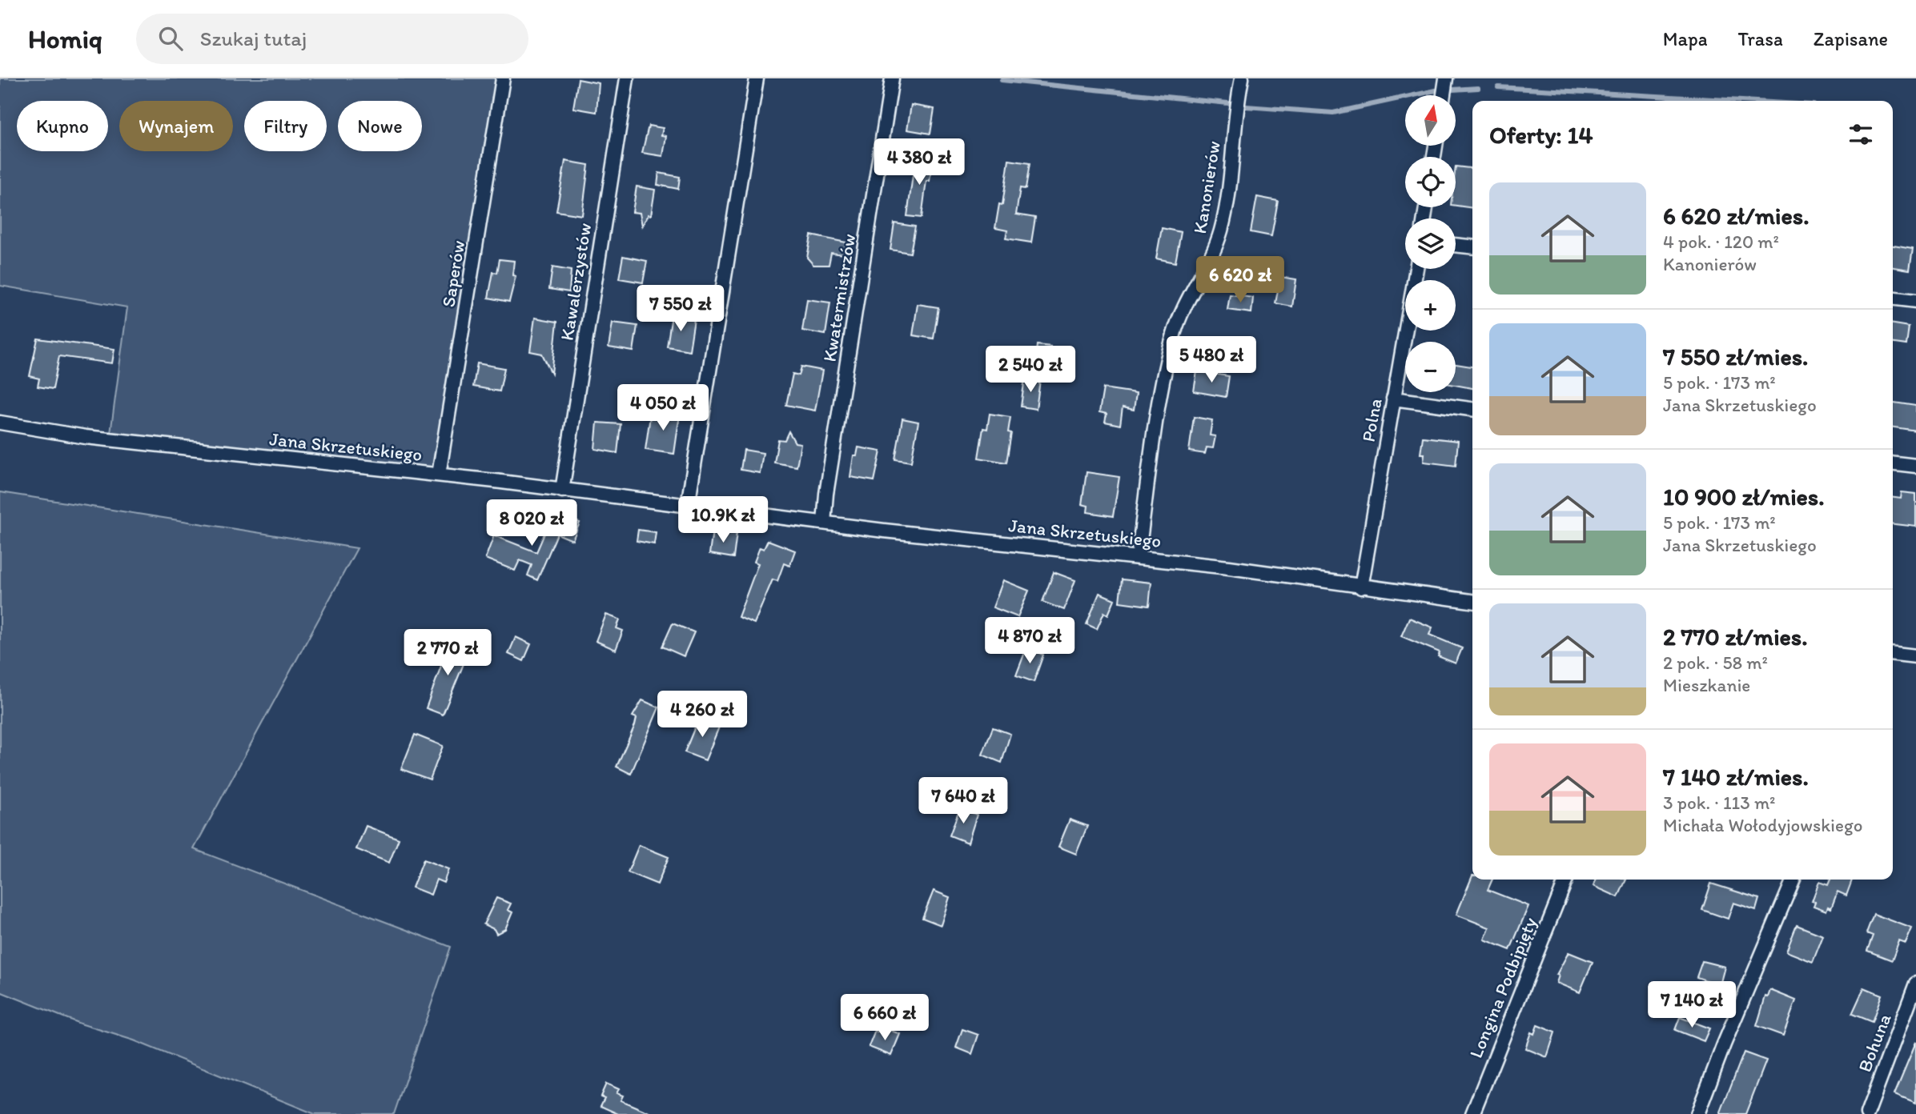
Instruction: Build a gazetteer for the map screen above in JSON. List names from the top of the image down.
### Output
{
  "streets": {
    "street": [
      "Kanonierów",
      "Saperów",
      "Kawalerzystów",
      "Kwatermistrzów",
      "Polna",
      "Jana Skrzetuskiego",
      "Longina Podbipięty",
      "Bohuna"
    ]
  },
  "crossings": [
    ["Kanonierów", "Jana Skrzetuskiego"],
    ["Saperów", "Jana Skrzetuskiego"],
    ["Kawalerzystów", "Jana Skrzetuskiego"],
    ["Kwatermistrzów", "Jana Skrzetuskiego"],
    ["Polna", "Jana Skrzetuskiego"]
  ],
  "north": "top",
  "page": {
    "header": "Homiq",
    "search": "Szukaj tutaj",
    "nav": ["Mapa", "Trasa", "Zapisane"],
    "map_buttons": ["+", "−"],
    "chip": [
      "Kupno",
      "Wynajem",
      "Filtry",
      "Nowe"
    ],
    "heading": "Oferty: 14",
    "price": [
      "4 380 zł",
      "6 620 zł",
      "7 550 zł",
      "5 480 zł",
      "2 540 zł",
      "4 050 zł",
      "10.9K zł",
      "8 020 zł",
      "4 870 zł",
      "2 770 zł",
      "4 260 zł",
      "7 640 zł",
      "7 140 zł",
      "6 660 zł"
    ],
    "list": [
      {
        "name": "6 620 zł/mies.",
        "note": "4 pok. · 120 m² · Kanonierów"
      },
      {
        "name": "7 550 zł/mies.",
        "note": "5 pok. · 173 m² · Jana Skrzetuskiego"
      },
      {
        "name": "10 900 zł/mies.",
        "note": "5 pok. · 173 m² · Jana Skrzetuskiego"
      },
      {
        "name": "2 770 zł/mies.",
        "note": "2 pok. · 58 m² · Mieszkanie"
      },
      {
        "name": "7 140 zł/mies.",
        "note": "3 pok. · 113 m² · Michała Wołodyjowskiego"
      }
    ]
  }
}
